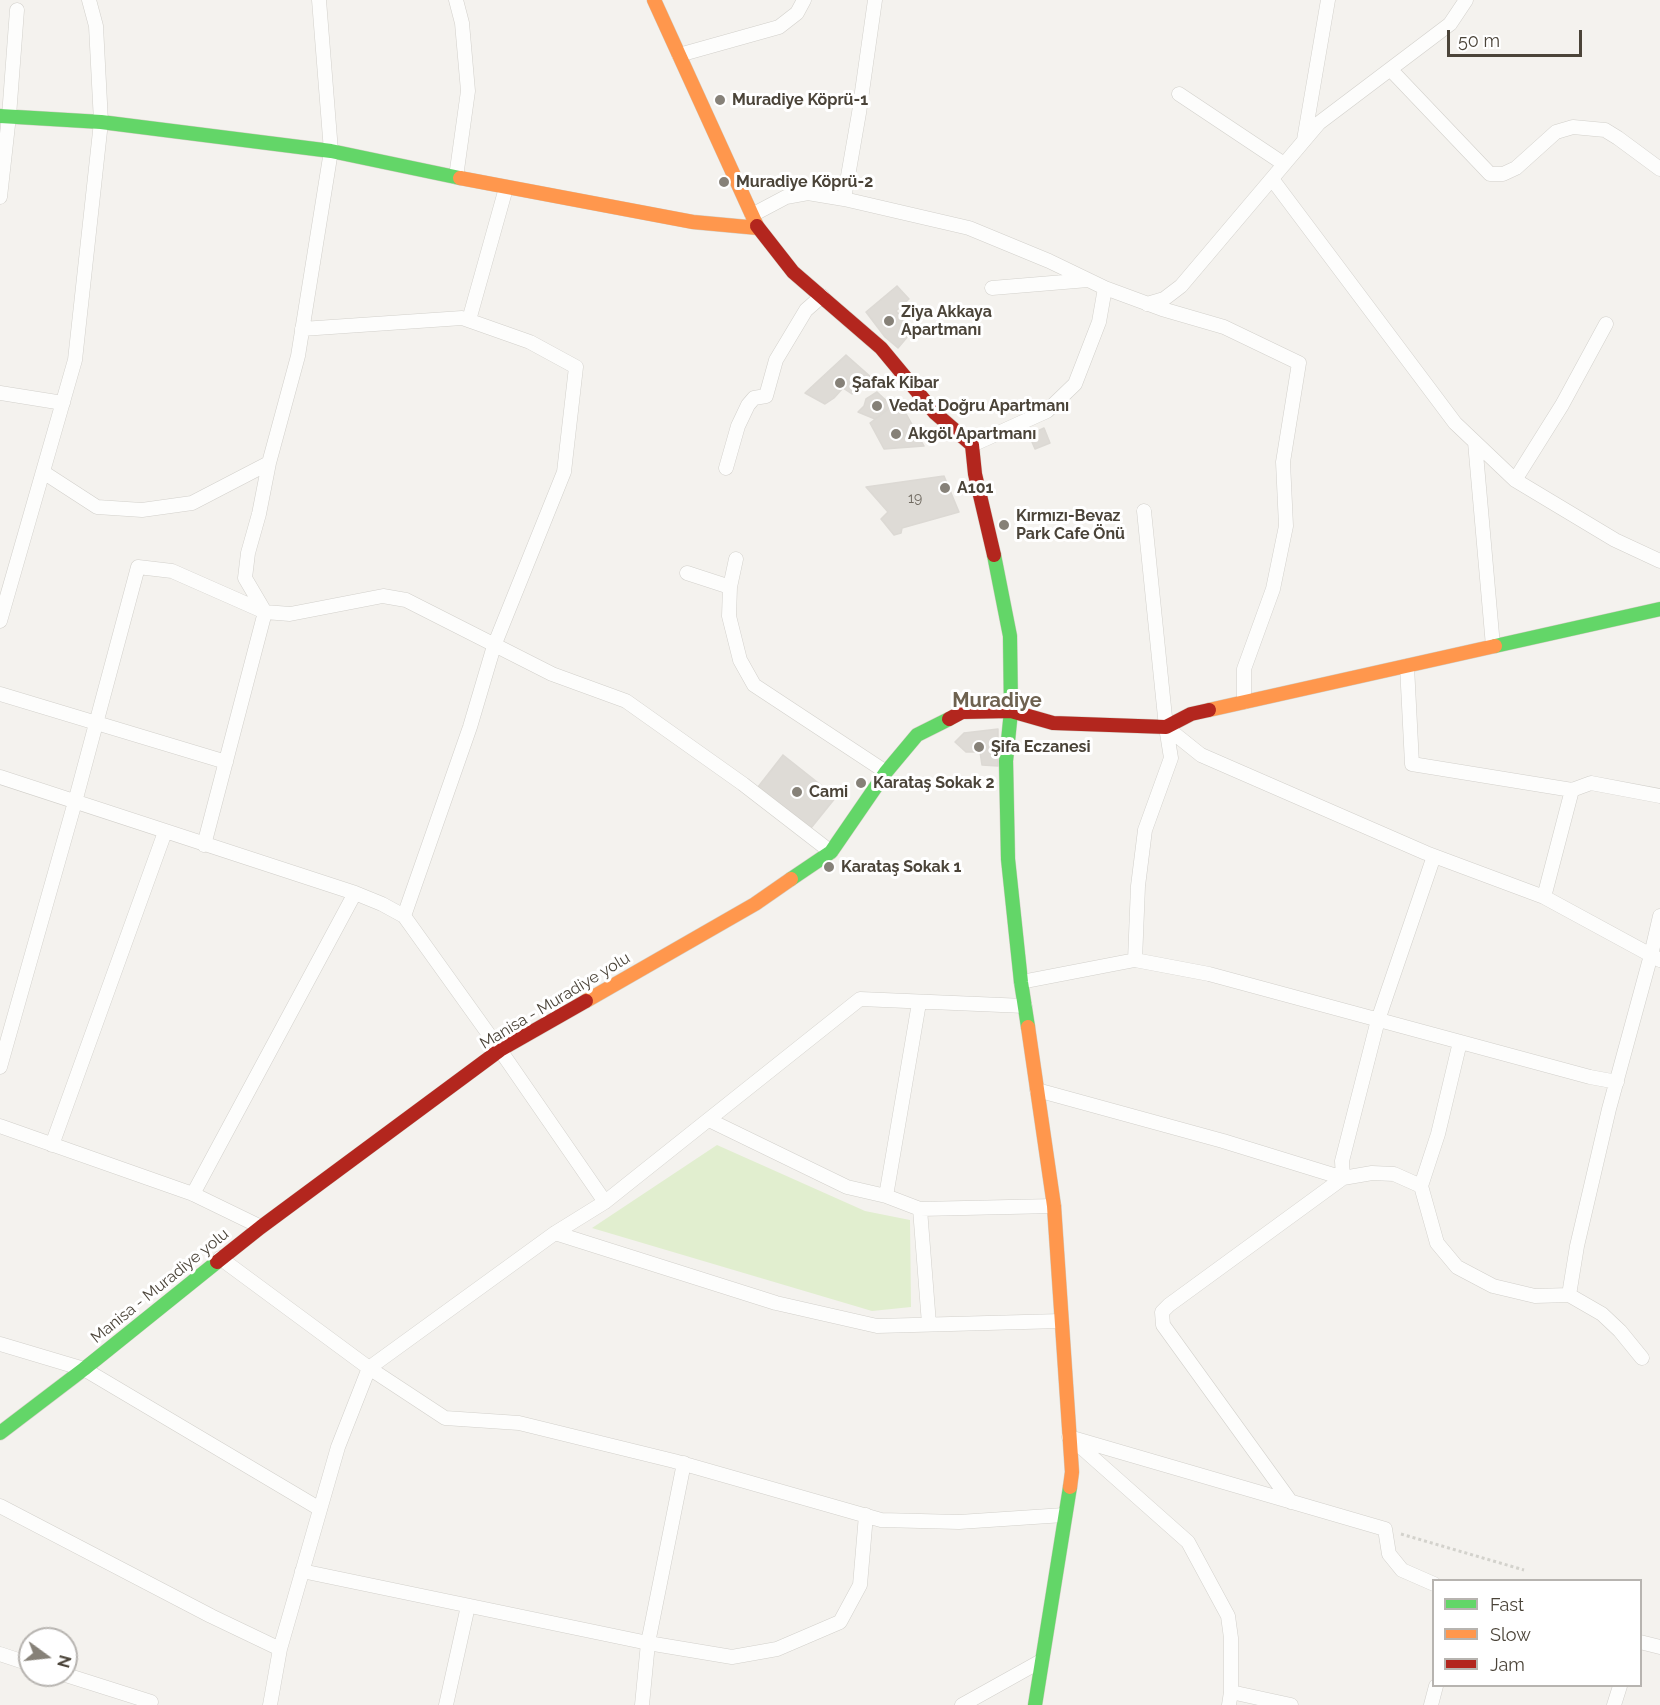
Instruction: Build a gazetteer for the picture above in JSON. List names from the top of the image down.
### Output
{
  "streets": {
    "main road": ["Manisa - Muradiye yolu"]
  },
  "districts": ["Muradiye"],
  "places": [
    "Muradiye Köprü-1",
    "Muradiye Köprü-2",
    "Ziya Akkaya Apartmanı",
    "Şafak Kibar",
    "Vedat Doğru Apartmanı",
    "Akgöl Apartmanı",
    "A101",
    "Kırmızı-Beyaz Park Cafe Önü",
    "Şifa Eczanesi",
    "Karataş Sokak 2",
    "Cami",
    "Karataş Sokak 1"
  ],
  "house_numbers": ["19"],
  "legend": ["Fast", "Slow", "Jam"],
  "scale_bar": "50 m",
  "north": "right"
}
